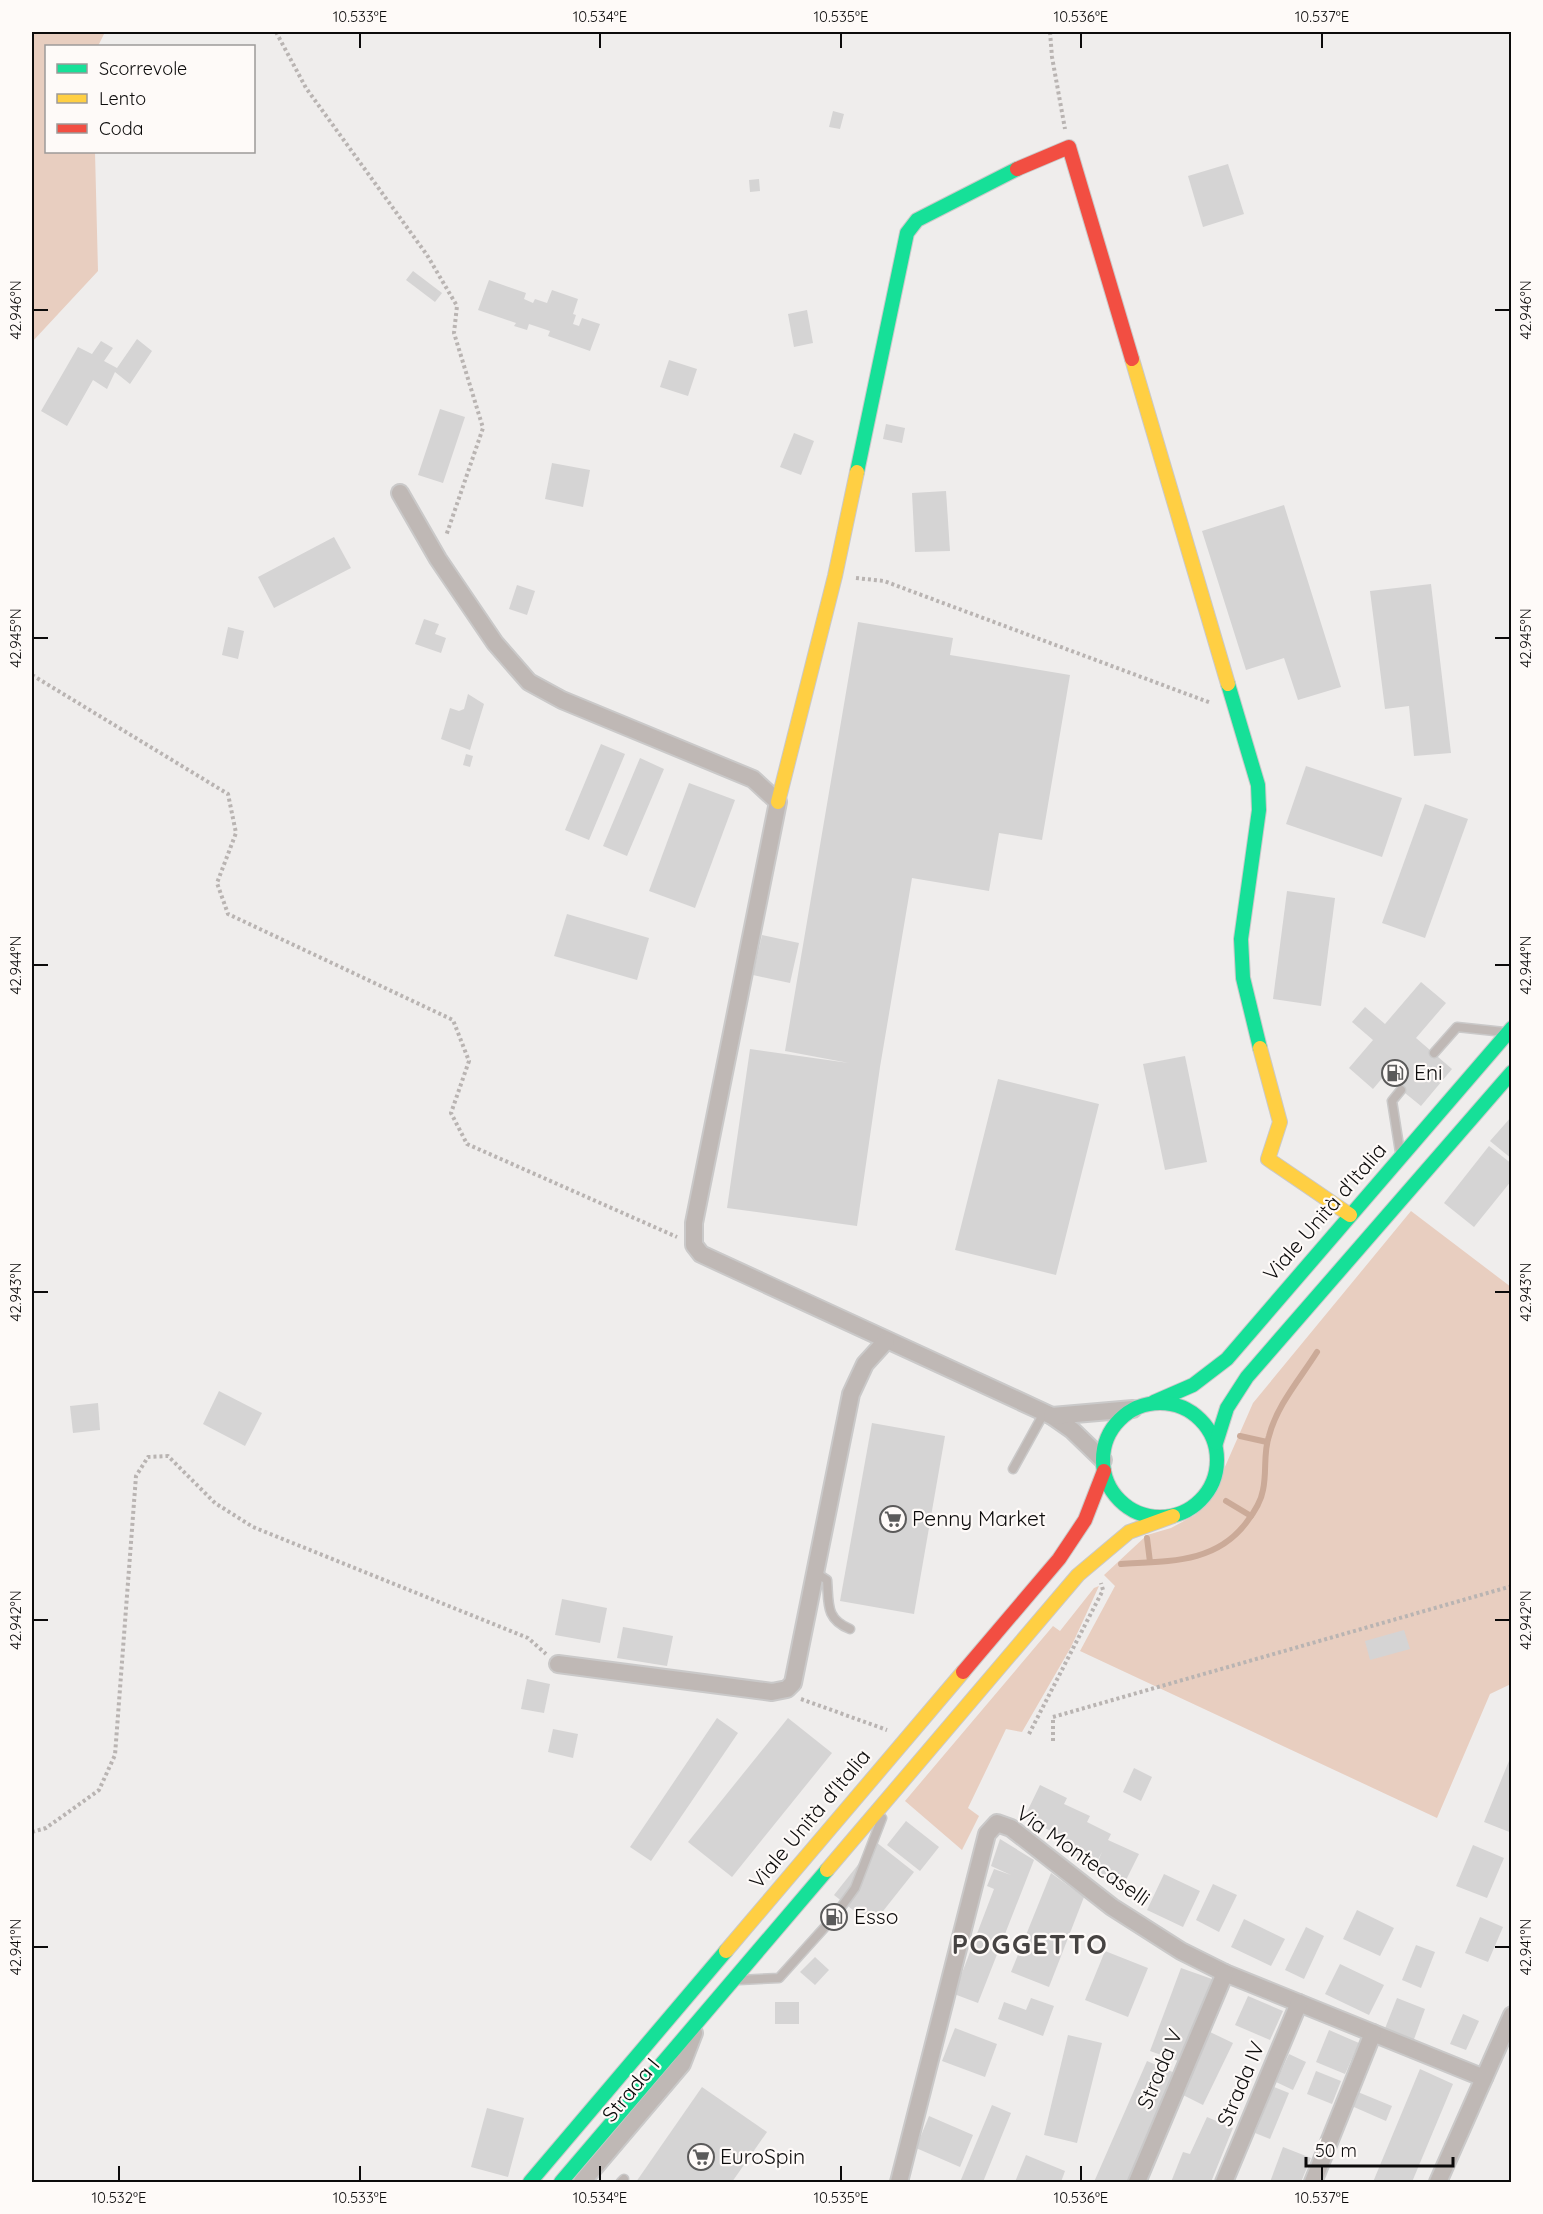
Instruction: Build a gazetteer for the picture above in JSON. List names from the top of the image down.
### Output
{
  "streets": {
    "main road": ["Viale Unità d'Italia"],
    "street": [
      "Via Montecaselli",
      "Strada V",
      "Strada IV",
      "Strada I"
    ]
  },
  "crossings": [
    ["Via Montecaselli", "Strada V"],
    ["Via Montecaselli", "Strada IV"]
  ],
  "districts": ["POGGETTO"],
  "places": {
    "fuel station": ["Eni", "Esso"],
    "supermarket": ["Penny Market", "EuroSpin"]
  },
  "legend": ["Scorrevole", "Lento", "Coda"],
  "scale_bar": "50 m",
  "coordinates": [
    "10.533°E",
    "10.534°E",
    "10.535°E",
    "10.536°E",
    "10.537°E",
    "42.946°N",
    "42.945°N",
    "42.944°N",
    "42.943°N",
    "42.942°N",
    "42.941°N",
    "10.532°E"
  ]
}
